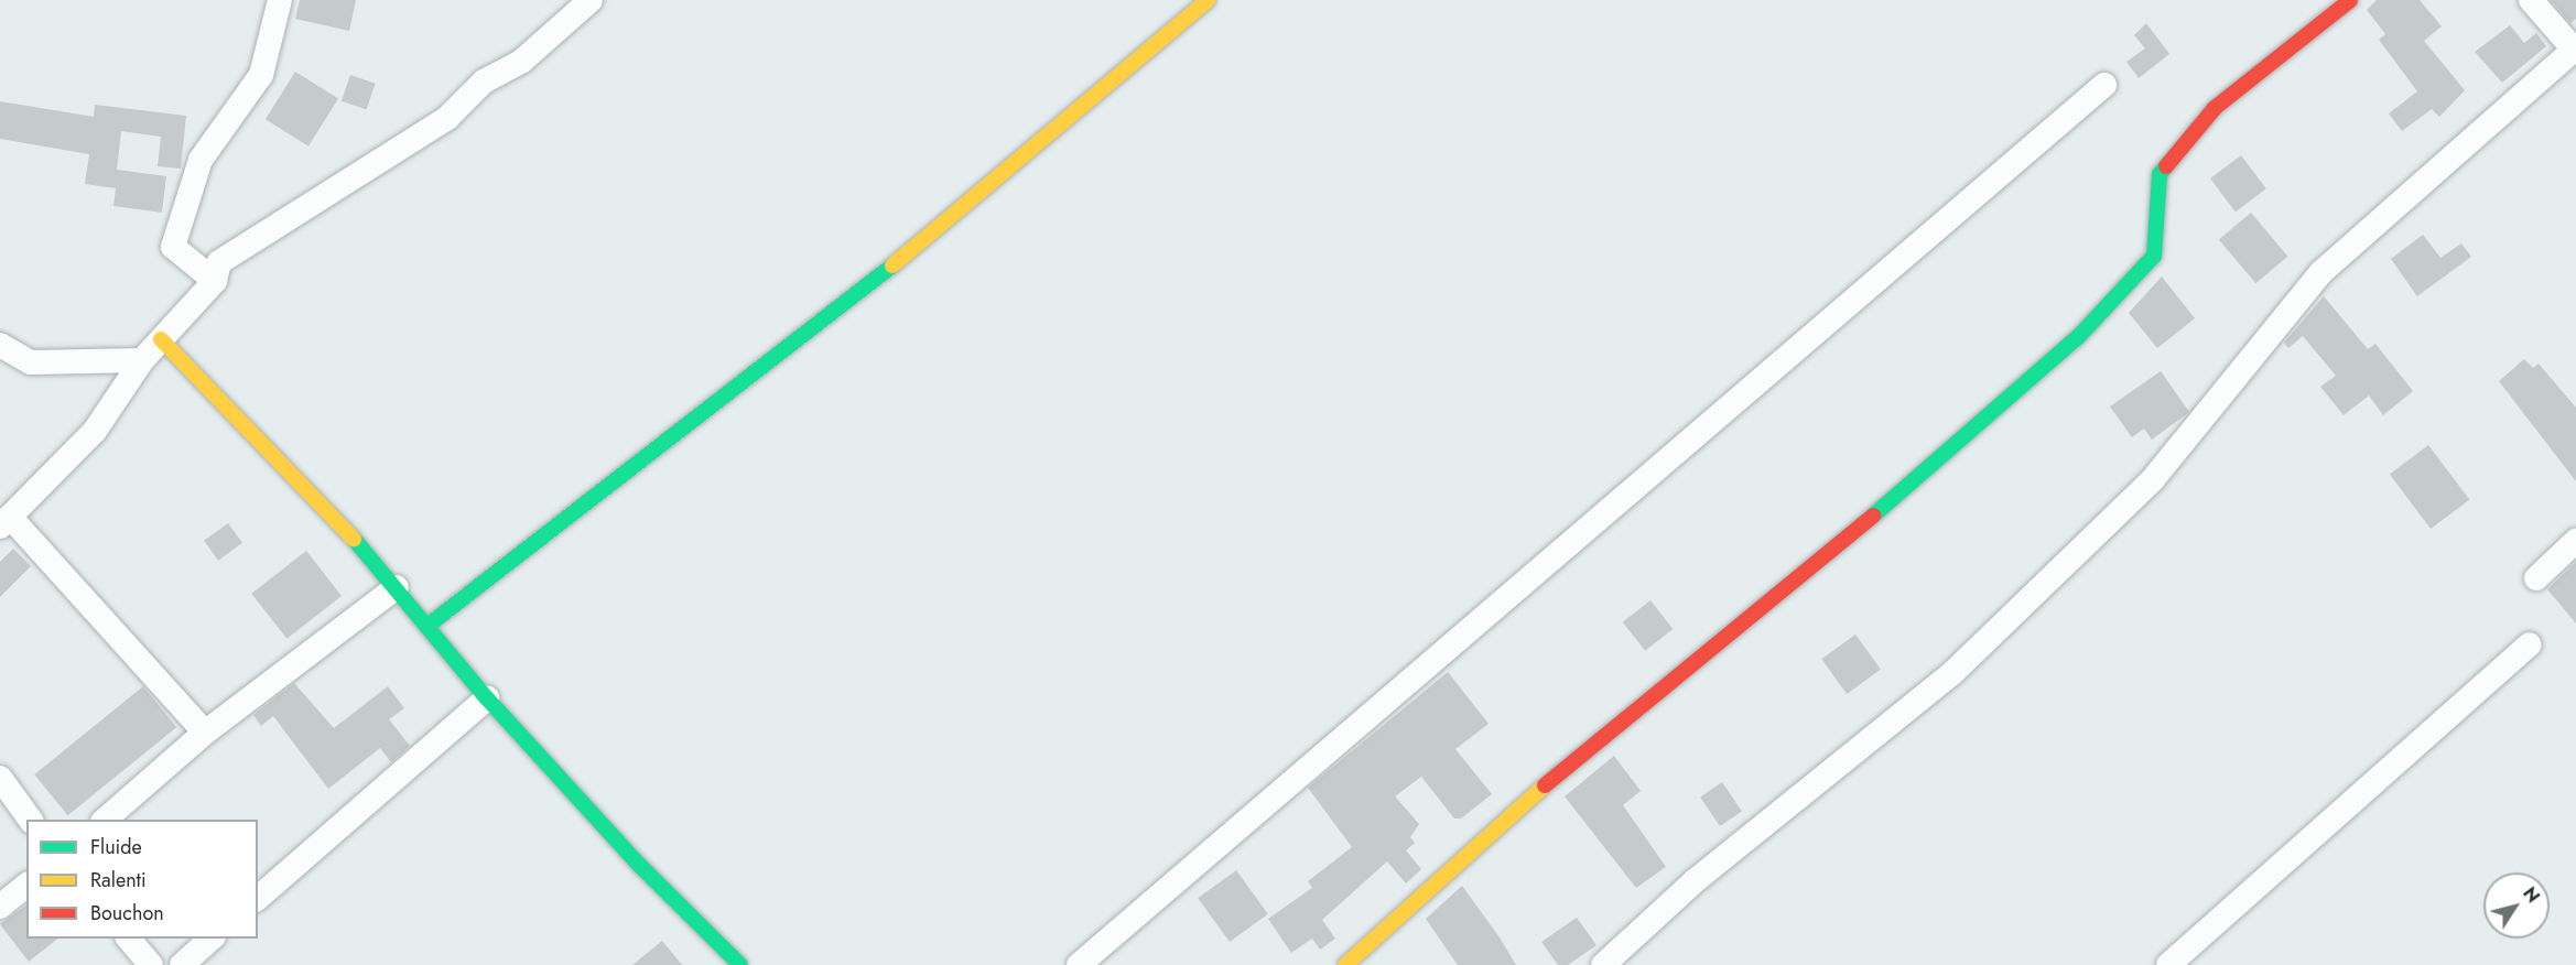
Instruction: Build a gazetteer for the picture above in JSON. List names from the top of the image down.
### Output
{
  "legend": ["Fluide", "Ralenti", "Bouchon"],
  "north": "top right"
}
